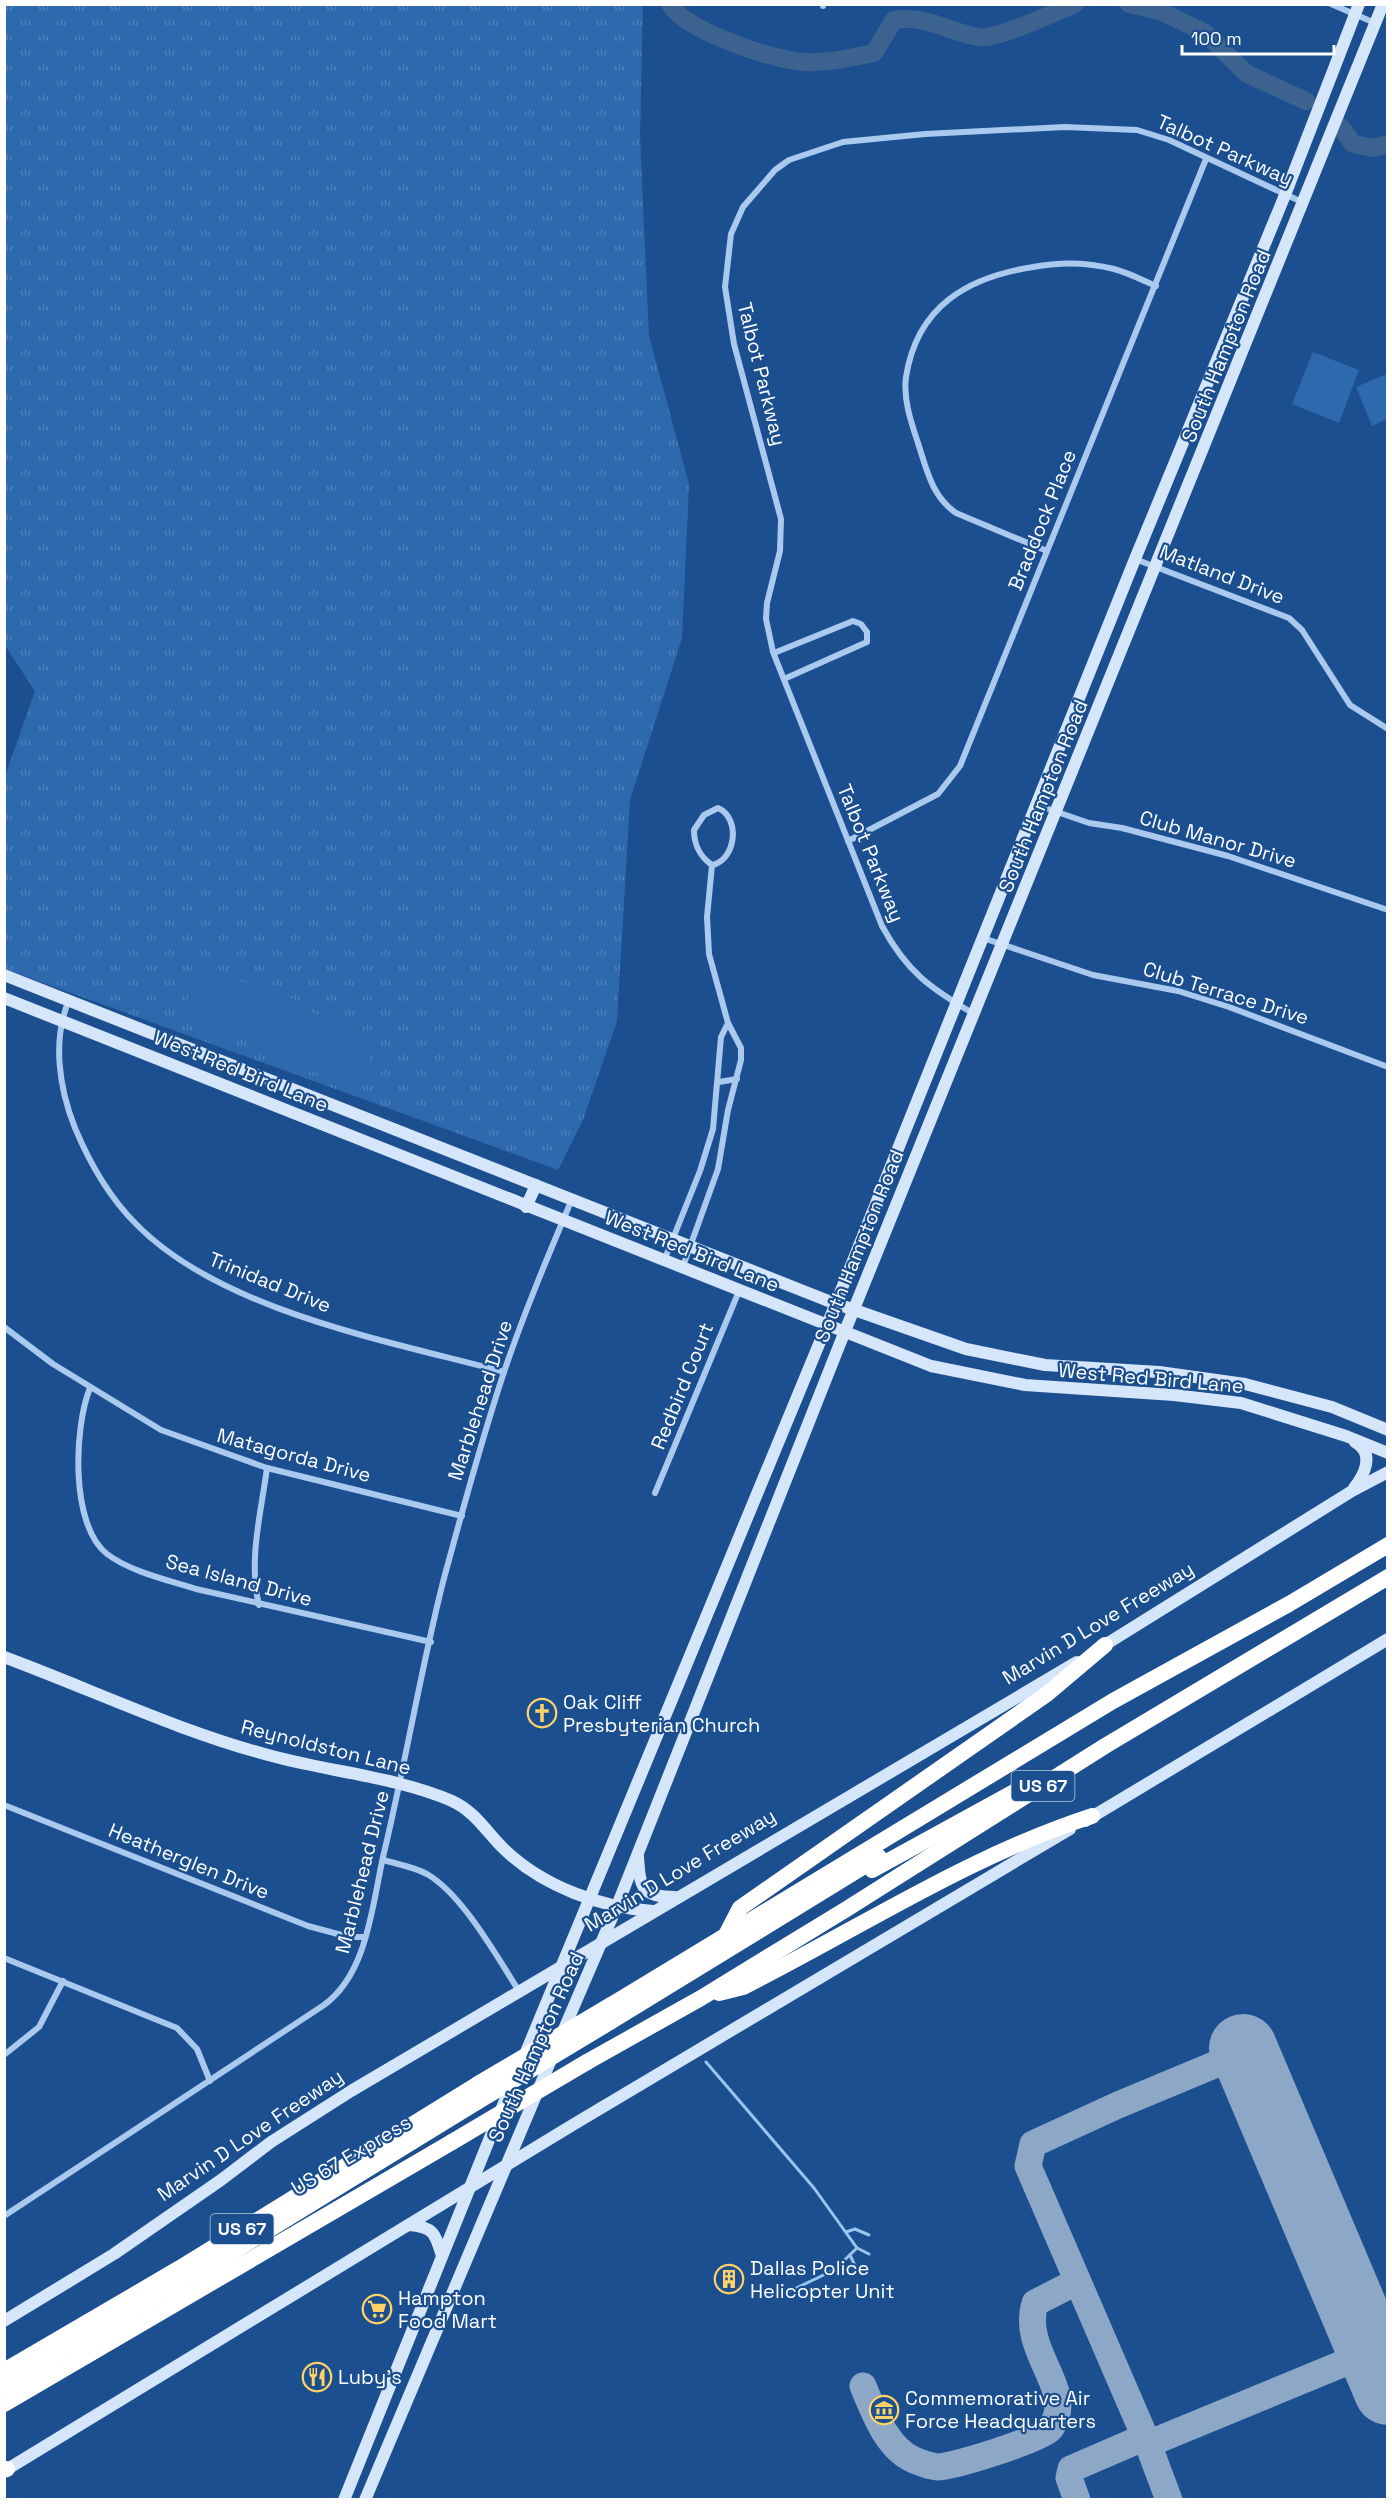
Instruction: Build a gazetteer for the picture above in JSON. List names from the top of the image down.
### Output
{
  "streets": {
    "highway": ["US 67", "US 67 Express"],
    "main road": [
      "South Hampton Road",
      "West Red Bird Lane",
      "Marvin D Love Freeway",
      "Reynoldston Lane"
    ],
    "street": [
      "Talbot Parkway",
      "Braddock Place",
      "Matland Drive",
      "Club Manor Drive",
      "Club Terrace Drive",
      "Trinidad Drive",
      "Redbird Court",
      "Marblehead Drive",
      "Matagorda Drive",
      "Sea Island Drive",
      "Heatherglen Drive"
    ]
  },
  "crossings": [
    ["Talbot Parkway", "South Hampton Road"],
    ["Talbot Parkway", "Braddock Place"],
    ["South Hampton Road", "Matland Drive"],
    ["South Hampton Road", "Club Manor Drive"],
    ["South Hampton Road", "Club Terrace Drive"],
    ["South Hampton Road", "West Red Bird Lane"],
    ["South Hampton Road", "Marvin D Love Freeway"],
    ["South Hampton Road", "Reynoldston Lane"],
    ["West Red Bird Lane", "Trinidad Drive"],
    ["West Red Bird Lane", "Redbird Court"],
    ["West Red Bird Lane", "Marblehead Drive"],
    ["Trinidad Drive", "Marblehead Drive"],
    ["Marblehead Drive", "Matagorda Drive"],
    ["Marblehead Drive", "Sea Island Drive"],
    ["Marblehead Drive", "Reynoldston Lane"],
    ["Marblehead Drive", "Heatherglen Drive"],
    ["Matagorda Drive", "Sea Island Drive"],
    ["Marvin D Love Freeway", "Reynoldston Lane"]
  ],
  "places": {
    "church": ["Oak Cliff Presbyterian Church"],
    "building": ["Dallas Police Helicopter Unit"],
    "supermarket": ["Hampton Food Mart"],
    "restaurant": ["Luby's"],
    "museum": ["Commemorative Air Force Headquarters"]
  },
  "scale_bar": "100 m"
}
